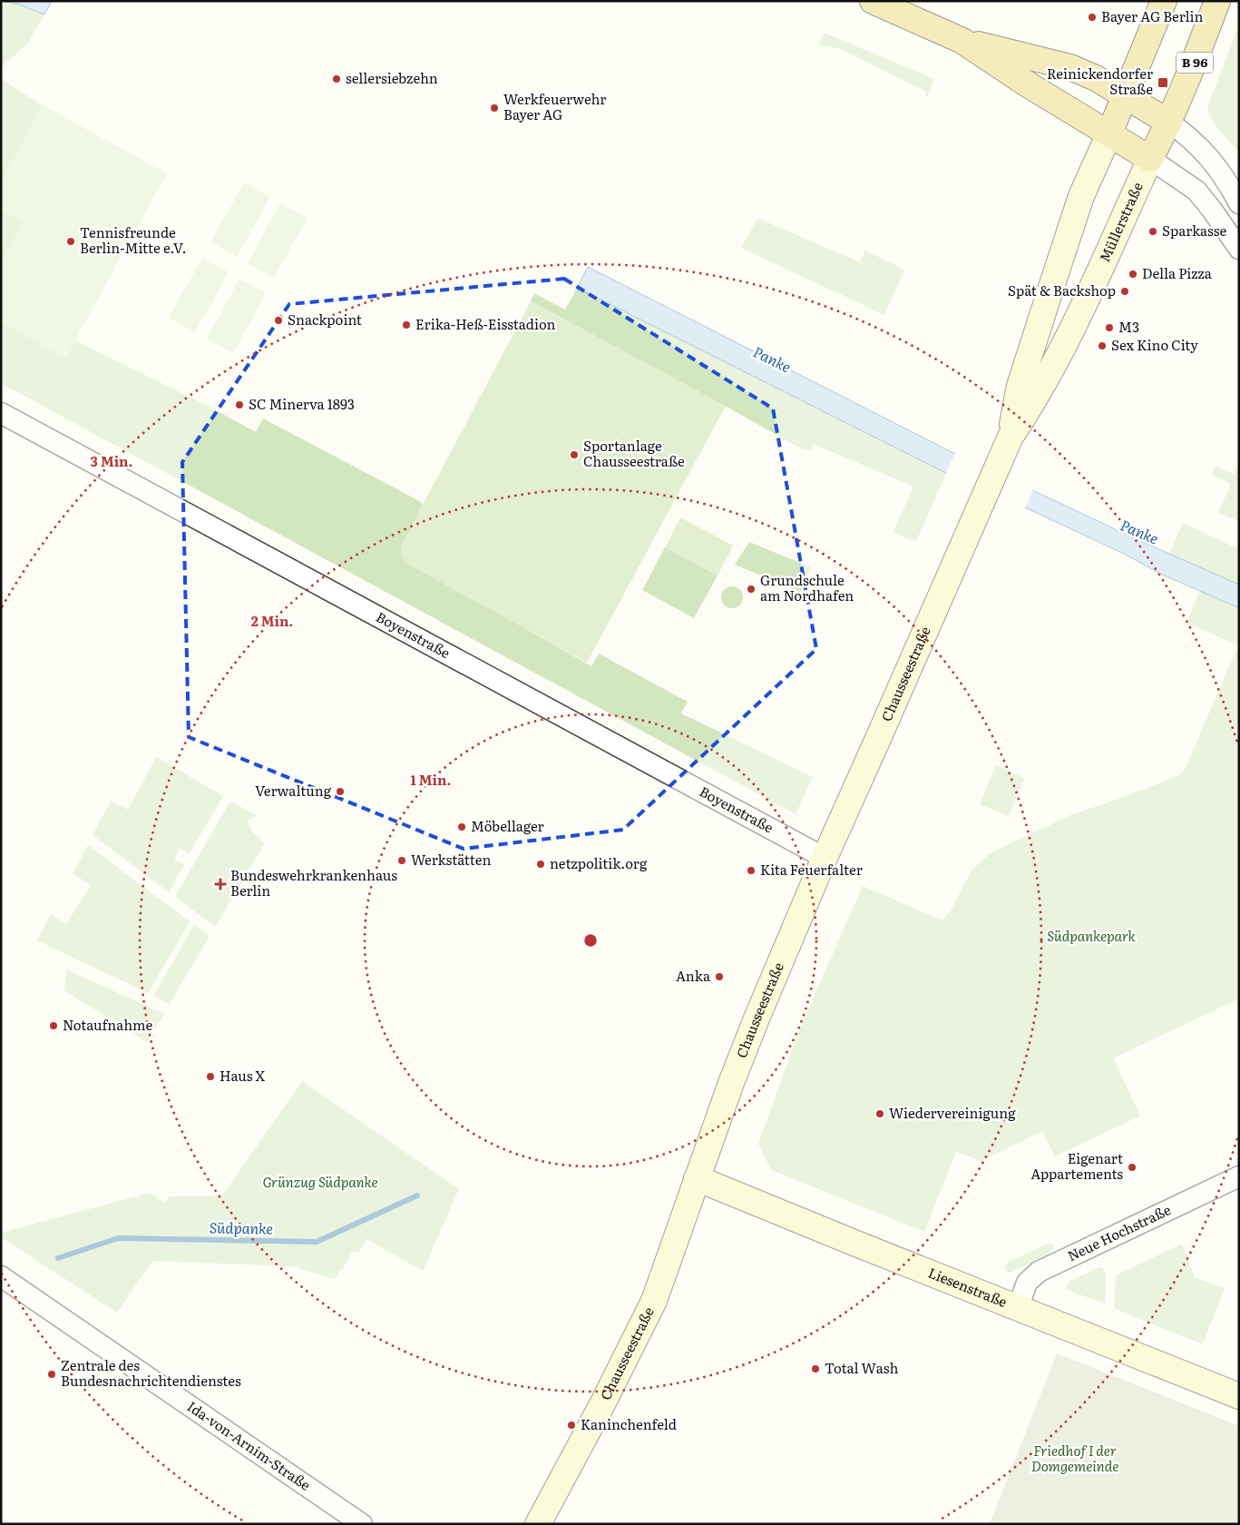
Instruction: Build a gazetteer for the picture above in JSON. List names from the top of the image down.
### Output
{
  "streets": {
    "main road": [
      "B 96",
      "Müllerstraße",
      "Chausseestraße",
      "Liesenstraße"
    ],
    "street": ["Boyenstraße", "Neue Hochstraße", "Ida-von-Arnim-Straße"]
  },
  "crossings": [
    ["Müllerstraße", "Chausseestraße"],
    ["Boyenstraße", "Chausseestraße"],
    ["Chausseestraße", "Liesenstraße"],
    ["Neue Hochstraße", "Liesenstraße"]
  ],
  "water": ["Panke", "Südpanke"],
  "parks": ["Südpankepark", "Grünzug Südpanke", "Friedhof I der Domgemeinde"],
  "places": {
    "other": [
      "Bayer AG Berlin",
      "sellersiebzehn",
      "Werkfeuerwehr Bayer AG",
      "Sparkasse",
      "Tennisfreunde Berlin-Mitte e.V.",
      "Della Pizza",
      "Spät & Backshop",
      "Snackpoint",
      "Erika-Heß-Eisstadion",
      "M3",
      "Sex Kino City",
      "SC Minerva 1893",
      "Sportanlage Chausseestraße",
      "Grundschule am Nordhafen",
      "Verwaltung",
      "Möbellager",
      "Werkstätten",
      "netzpolitik.org",
      "Kita Feuerfalter",
      "Anka",
      "Notaufnahme",
      "Haus X",
      "Wiedervereinigung",
      "Eigenart Appartements",
      "Total Wash",
      "Zentrale des Bundesnachrichtendienstes",
      "Kaninchenfeld"
    ],
    "transit": ["Reinickendorfer Straße"],
    "health": ["Bundeswehrkrankenhaus Berlin"]
  },
  "rings": ["3 Min.", "2 Min.", "1 Min."]
}
